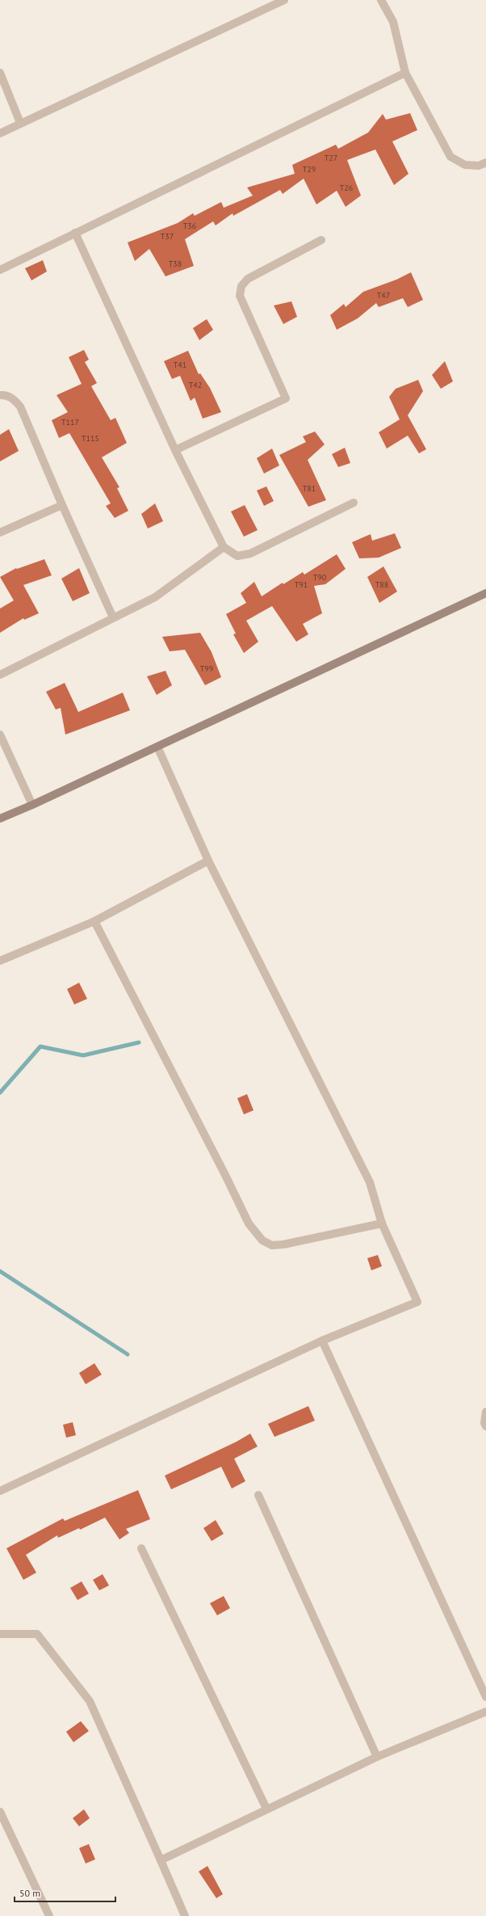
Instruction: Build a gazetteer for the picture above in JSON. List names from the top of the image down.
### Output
{
  "house_numbers": [
    "T27",
    "T29",
    "T26",
    "T36",
    "T37",
    "T38",
    "T47",
    "T41",
    "T42",
    "T117",
    "T115",
    "T81",
    "T90",
    "T91",
    "T88",
    "T99"
  ],
  "scale_bar": "50 m"
}
